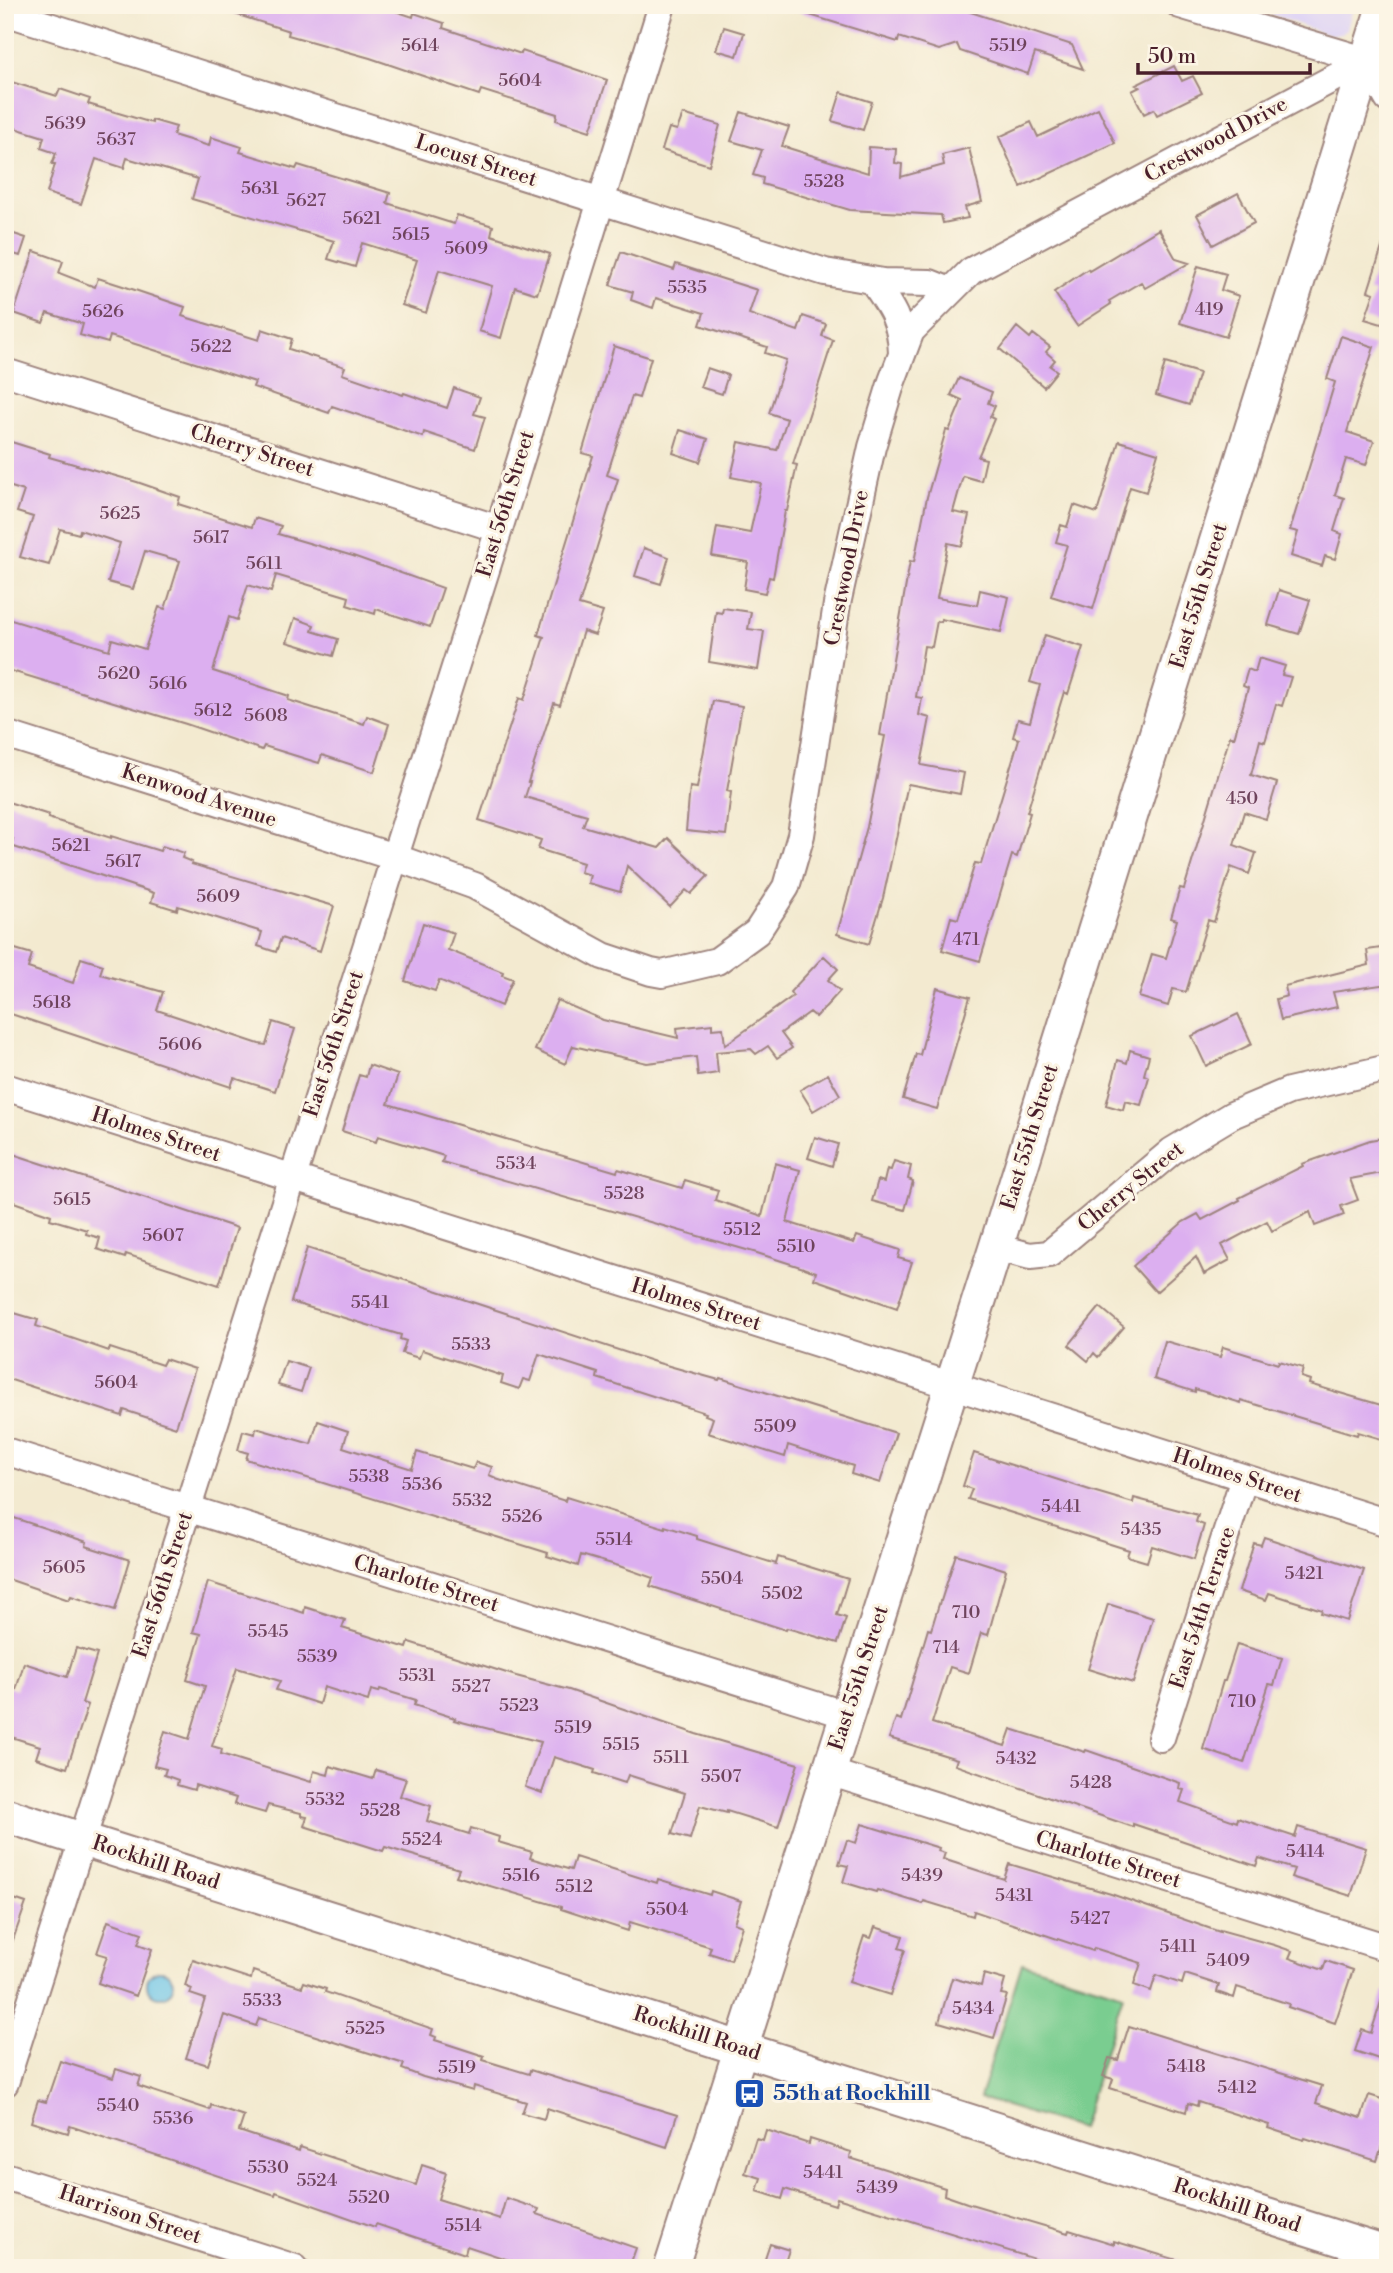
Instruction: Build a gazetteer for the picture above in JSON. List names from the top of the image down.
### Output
{
  "streets": {
    "main road": ["East 55th Street", "Rockhill Road"],
    "street": [
      "Crestwood Drive",
      "Locust Street",
      "Cherry Street",
      "East 56th Street",
      "Kenwood Avenue",
      "Holmes Street",
      "Charlotte Street",
      "East 54th Terrace",
      "Harrison Street"
    ]
  },
  "crossings": [
    ["Crestwood Drive", "Locust Street"],
    ["Crestwood Drive", "East 56th Street"],
    ["Crestwood Drive", "East 55th Street"],
    ["Crestwood Drive", "Kenwood Avenue"],
    ["Locust Street", "East 56th Street"],
    ["Cherry Street", "East 56th Street"],
    ["Cherry Street", "East 55th Street"],
    ["East 56th Street", "Kenwood Avenue"],
    ["East 56th Street", "Holmes Street"],
    ["East 56th Street", "Charlotte Street"],
    ["East 56th Street", "Rockhill Road"],
    ["East 55th Street", "Holmes Street"],
    ["East 55th Street", "Charlotte Street"],
    ["East 55th Street", "Rockhill Road"],
    ["Holmes Street", "East 54th Terrace"]
  ],
  "places": {
    "bus stop": ["55th at Rockhill"]
  },
  "house_numbers": [
    "5614",
    "5519",
    "5604",
    "5639",
    "5637",
    "5528",
    "5631",
    "5627",
    "5621",
    "5615",
    "5609",
    "5535",
    "419",
    "5626",
    "5622",
    "5625",
    "5617",
    "5611",
    "5620",
    "5616",
    "5612",
    "5608",
    "450",
    "5621",
    "5617",
    "5609",
    "471",
    "5618",
    "5606",
    "5534",
    "5528",
    "5615",
    "5512",
    "5607",
    "5510",
    "5541",
    "5533",
    "5604",
    "5509",
    "5538",
    "5536",
    "5532",
    "5441",
    "5526",
    "5435",
    "5514",
    "5605",
    "5421",
    "5504",
    "5502",
    "710",
    "5545",
    "714",
    "5539",
    "5531",
    "5527",
    "710",
    "5523",
    "5519",
    "5515",
    "5511",
    "5432",
    "5507",
    "5428",
    "5532",
    "5528",
    "5524",
    "5414",
    "5516",
    "5439",
    "5512",
    "5431",
    "5504",
    "5427",
    "5411",
    "5409",
    "5533",
    "5434",
    "5525",
    "5418",
    "5519",
    "5412",
    "5540",
    "5536",
    "5530",
    "5441",
    "5524",
    "5439",
    "5520",
    "5514"
  ],
  "scale_bar": "50 m"
}
